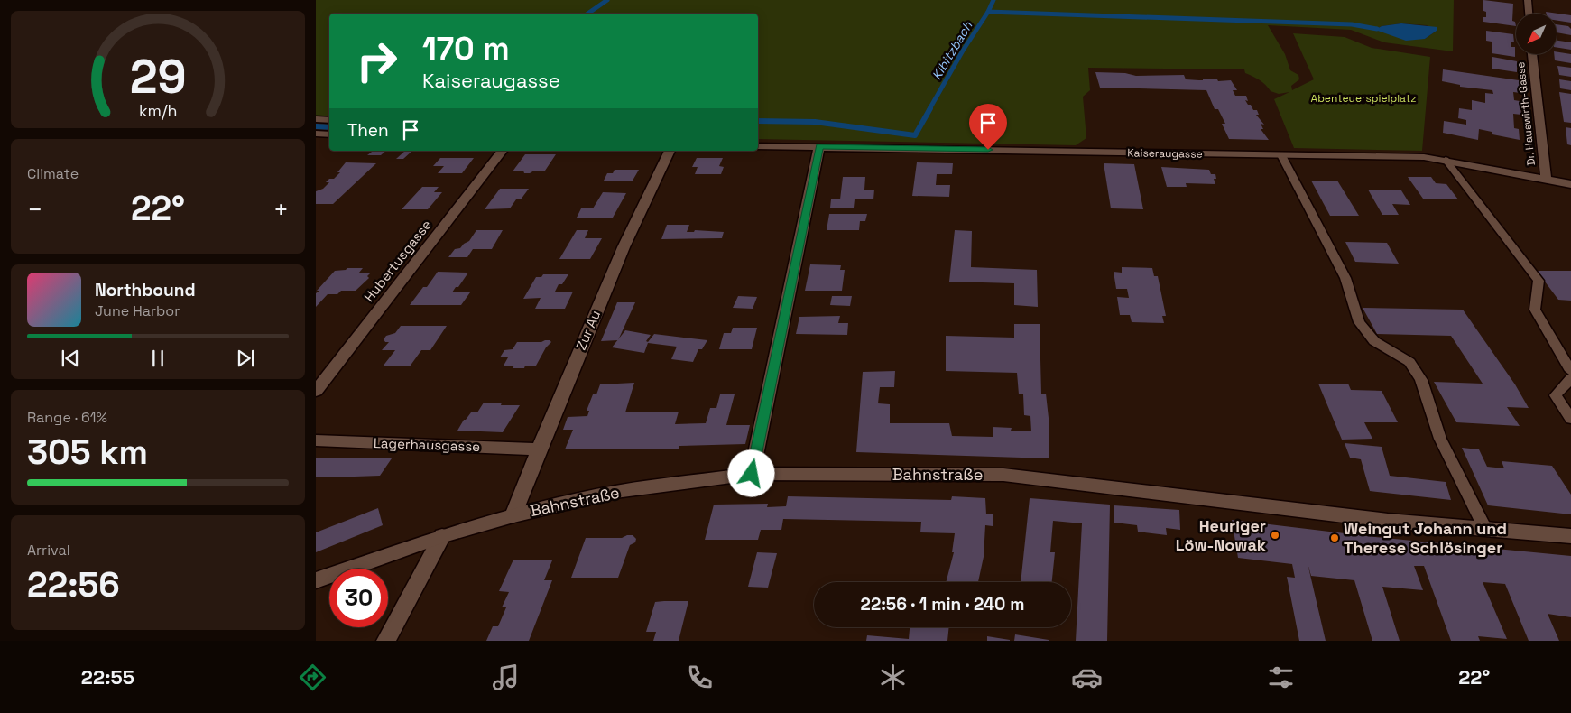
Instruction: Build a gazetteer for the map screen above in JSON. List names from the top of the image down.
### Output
{
  "streets": {
    "street": [
      "Dr. Hauswirth-Gasse",
      "Kaiseraugasse",
      "Hubertusgasse",
      "Zur Au",
      "Lagerhausgasse",
      "Bahnstraße"
    ]
  },
  "crossings": [
    ["Dr. Hauswirth-Gasse", "Kaiseraugasse"],
    ["Zur Au", "Lagerhausgasse"],
    ["Zur Au", "Bahnstraße"]
  ],
  "water": ["Kibitzbach"],
  "parks": ["Abenteuerspielplatz"],
  "places": ["Heuriger Löw-Nowak", "Weingut Johann und Therese Schlösinger"],
  "north": "bottom left",
  "page": {
    "turn": ["170 m", "Kaiseraugasse"],
    "then": "Then",
    "tile": [
      "Climate",
      ["Range · 61%", "305 km"],
      ["Arrival", "22:56"]
    ],
    "heat": ["−", "22°", "+"],
    "song": ["Northbound", "June Harbor"],
    "limit": "30",
    "trip": "22:56 · 1 min · 240 m",
    "tabs": ["22:55", "22°"],
    "gauge": ["29", "km/h"]
  }
}
